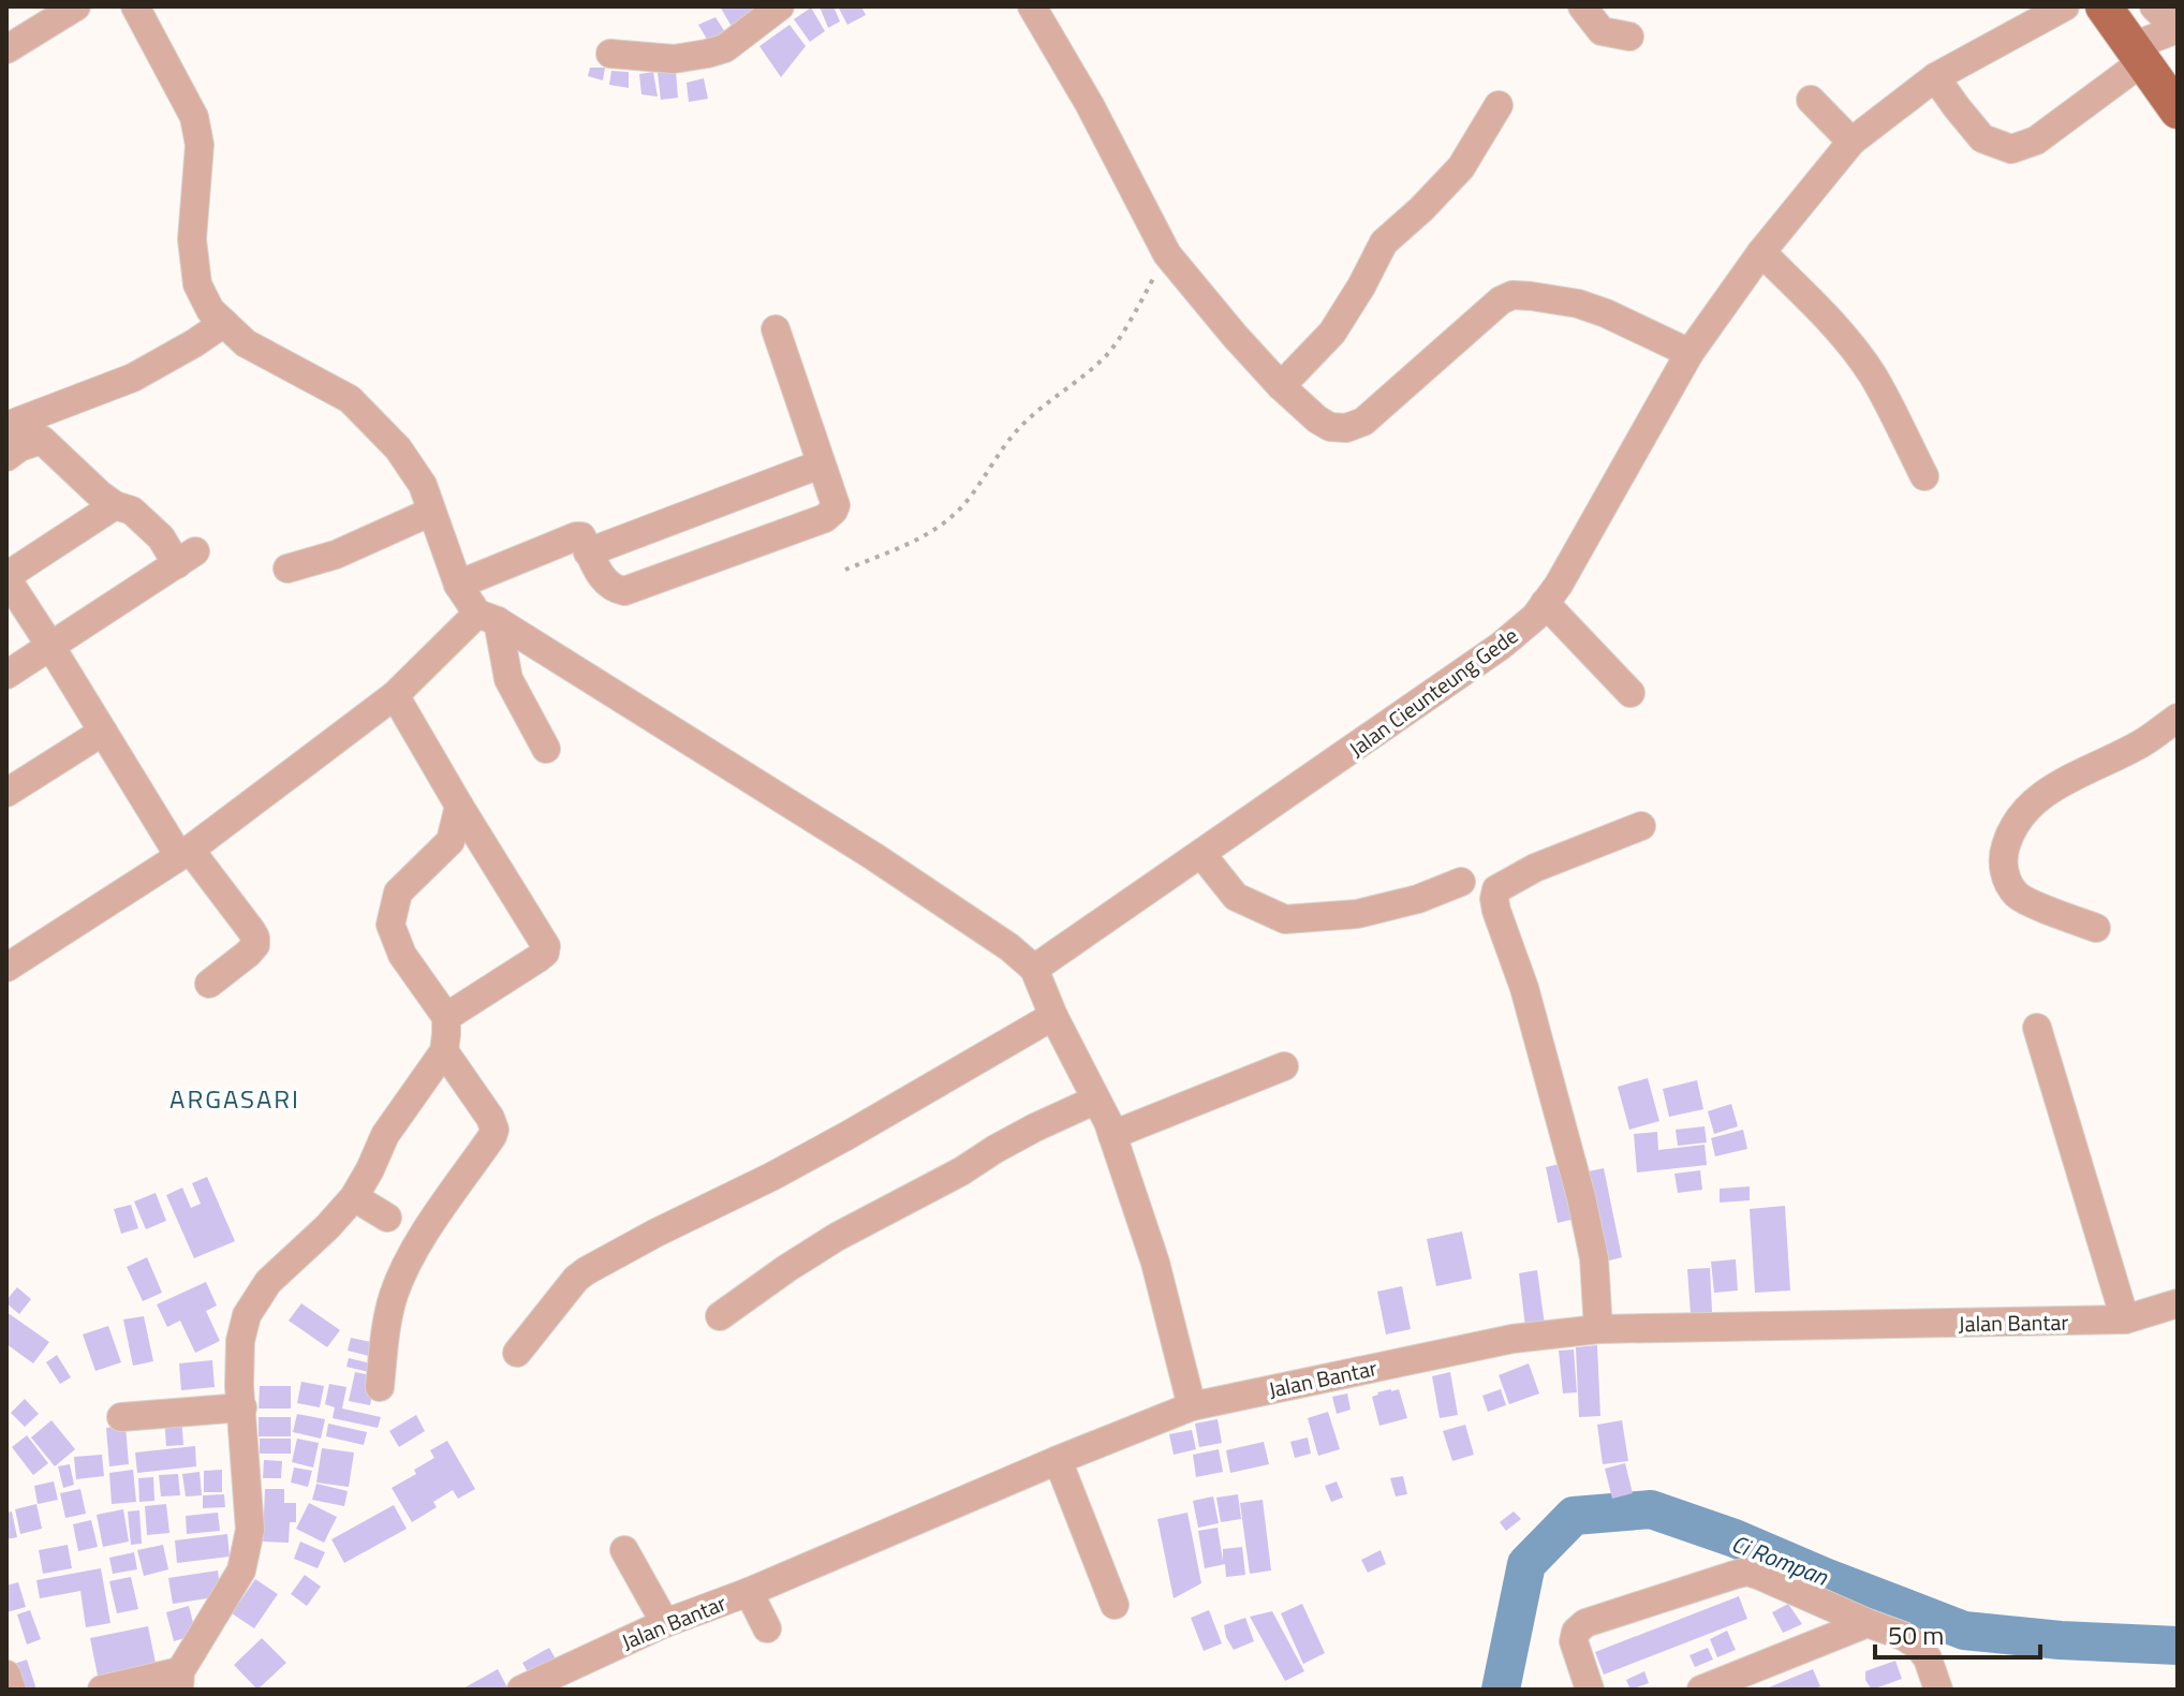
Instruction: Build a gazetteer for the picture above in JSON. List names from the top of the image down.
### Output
{
  "streets": {
    "street": ["Jalan Cieunteung Gede", "Jalan Bantar"]
  },
  "districts": ["ARGASARI"],
  "water": ["Ci Rompan"],
  "scale_bar": "50 m"
}
